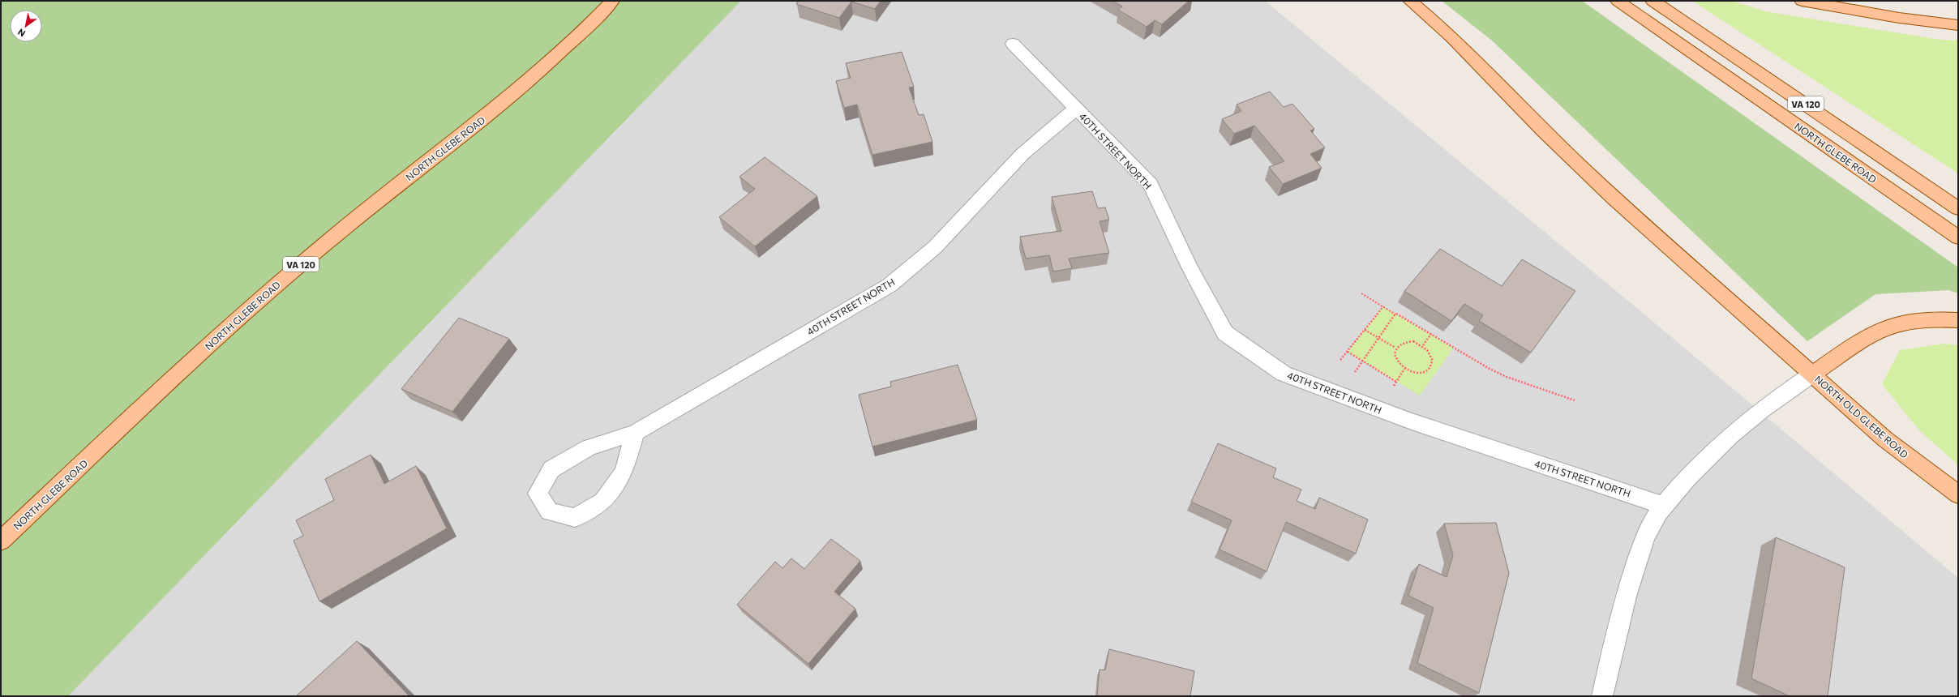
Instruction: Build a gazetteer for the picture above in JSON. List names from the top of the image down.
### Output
{
  "streets": {
    "main road": ["VA 120", "NORTH GLEBE ROAD", "NORTH OLD GLEBE ROAD"],
    "street": ["40TH STREET NORTH"]
  },
  "north": "bottom left"
}
